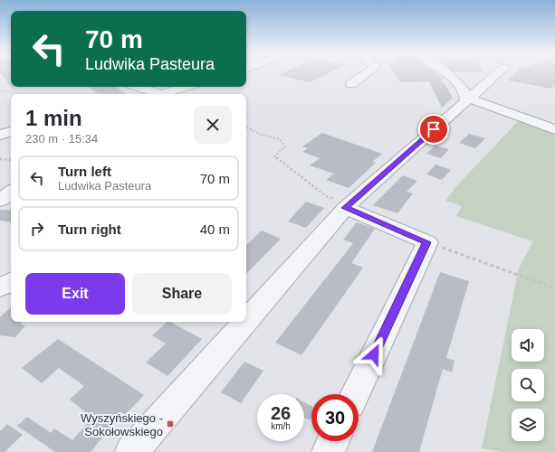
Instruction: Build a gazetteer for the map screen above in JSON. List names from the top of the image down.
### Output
{
  "places": {
    "transit": ["Wyszyńskiego - Sokołowskiego"]
  },
  "page": {
    "turn": ["70 m", "Ludwika Pasteura"],
    "heading": ["1 min", "230 m · 15:34"],
    "list": [
      {
        "name": "Turn left",
        "note": "Ludwika Pasteura",
        "value": "70 m"
      },
      {
        "name": "Turn right",
        "value": "40 m"
      }
    ],
    "buttons": ["Exit", "Share"],
    "speed": "26 km/h",
    "limit": "30"
  }
}
